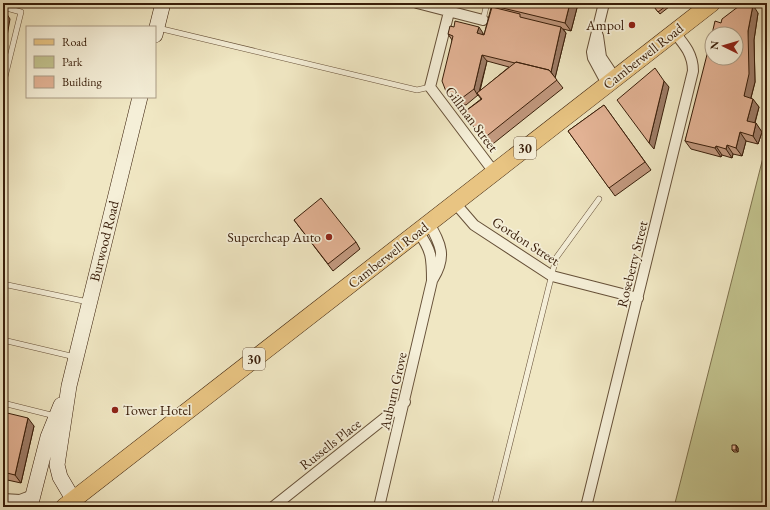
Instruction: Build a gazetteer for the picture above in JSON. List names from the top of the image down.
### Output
{
  "streets": {
    "main road": ["Camberwell Road", "30"],
    "street": [
      "Gillman Street",
      "Burwood Road",
      "Gordon Street",
      "Roseberry Street",
      "Auburn Grove",
      "Russells Place"
    ]
  },
  "crossings": [
    ["Camberwell Road", "Gillman Street"],
    ["Camberwell Road", "Burwood Road"],
    ["Camberwell Road", "Gordon Street"],
    ["Camberwell Road", "Roseberry Street"],
    ["Camberwell Road", "Auburn Grove"],
    ["Gordon Street", "Roseberry Street"],
    ["Auburn Grove", "Russells Place"]
  ],
  "places": ["Ampol", "Supercheap Auto", "Tower Hotel"],
  "legend": ["Road", "Park", "Building"],
  "north": "left"
}
